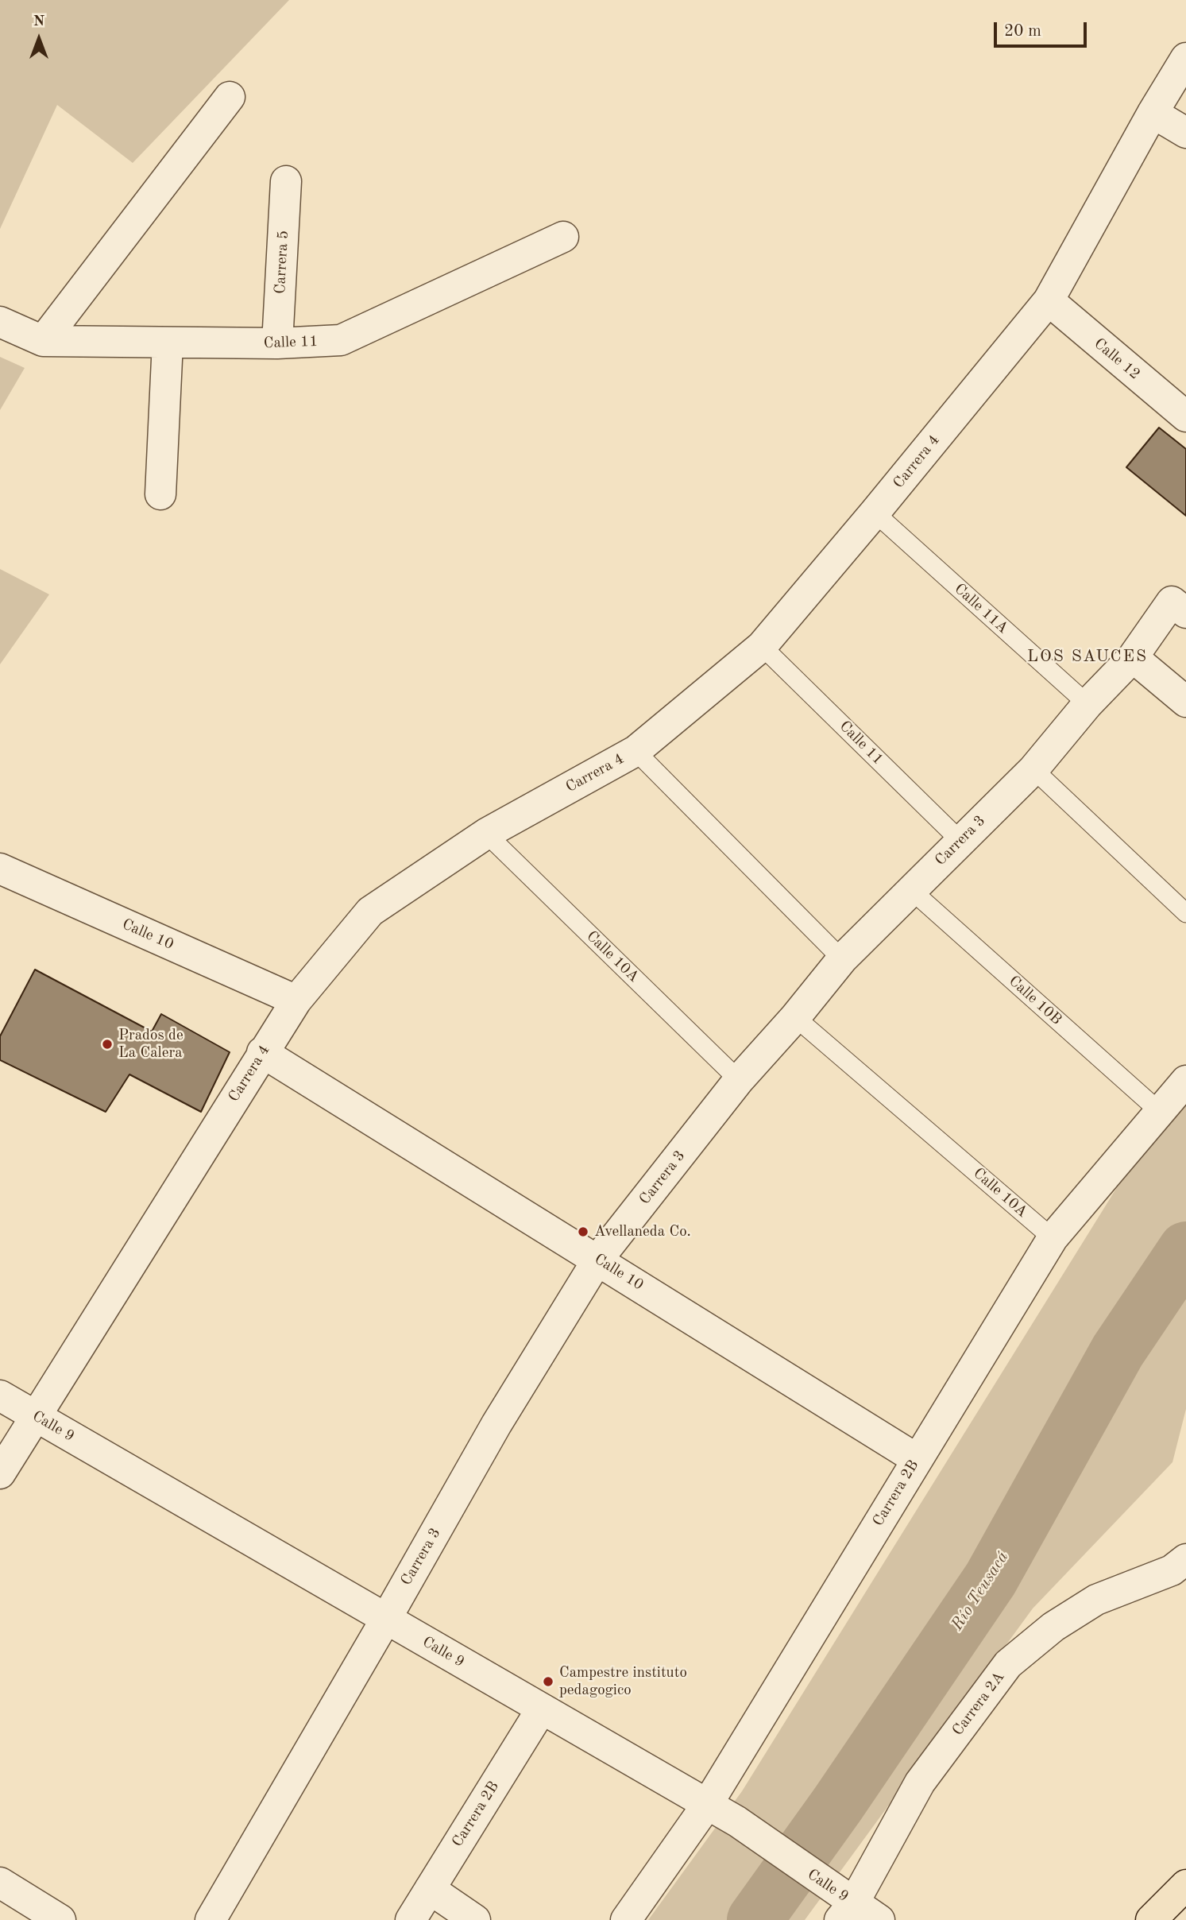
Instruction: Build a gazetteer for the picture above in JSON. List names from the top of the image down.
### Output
{
  "streets": {
    "street": [
      "Carrera 5",
      "Calle 11",
      "Calle 12",
      "Carrera 4",
      "Carrera 3",
      "Calle 10",
      "Calle 9",
      "Carrera 2B",
      "Carrera 2A"
    ],
    "lane": ["Calle 11A", "Calle 10A", "Calle 10B"]
  },
  "crossings": [
    ["Carrera 5", "Calle 11"],
    ["Calle 11", "Carrera 4"],
    ["Calle 11", "Carrera 3"],
    ["Calle 12", "Carrera 4"],
    ["Carrera 4", "Calle 11A"],
    ["Carrera 4", "Calle 10"],
    ["Carrera 4", "Calle 10A"],
    ["Carrera 4", "Calle 9"],
    ["Calle 11A", "Carrera 3"],
    ["Carrera 3", "Calle 10"],
    ["Carrera 3", "Calle 10A"],
    ["Carrera 3", "Calle 10B"],
    ["Carrera 3", "Calle 9"],
    ["Calle 10", "Carrera 2B"],
    ["Calle 10A", "Carrera 2B"],
    ["Calle 10B", "Carrera 2B"],
    ["Calle 9", "Carrera 2B"],
    ["Calle 9", "Carrera 2A"]
  ],
  "districts": ["LOS SAUCES"],
  "water": ["Río Teusacá"],
  "places": ["Prados de La Calera", "Avellaneda Co.", "Campestre instituto pedagogico"],
  "scale_bar": "20 m",
  "north": "top"
}
